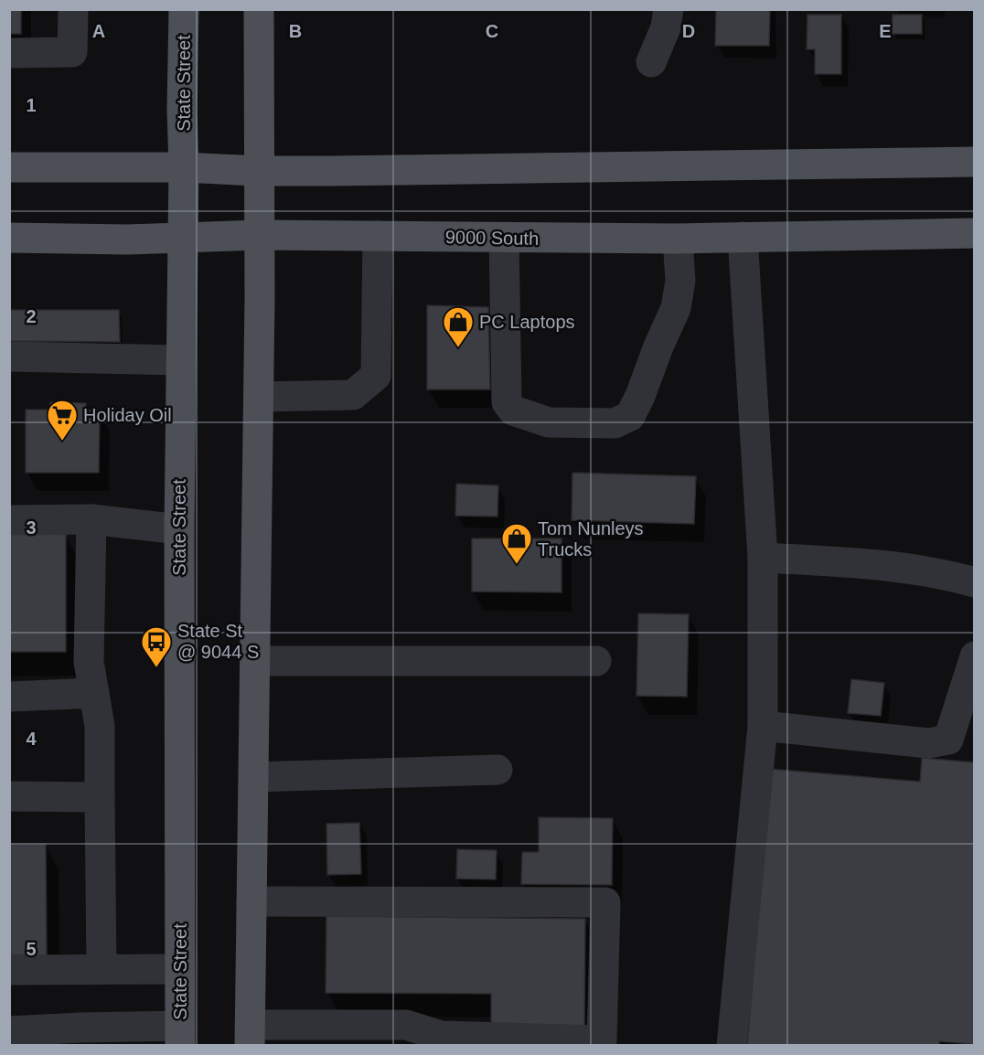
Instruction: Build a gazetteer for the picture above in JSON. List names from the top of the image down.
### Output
{
  "streets": {
    "main road": ["State Street", "9000 South"]
  },
  "crossings": [
    ["State Street", "9000 South"]
  ],
  "places": {
    "shop": ["PC Laptops", "Tom Nunleys Trucks"],
    "supermarket": ["Holiday Oil"],
    "bus stop": ["State St @ 9044 S"]
  },
  "grid": {
    "columns": [
      "A",
      "B",
      "C",
      "D",
      "E"
    ],
    "rows": [
      "1",
      "2",
      "3",
      "4",
      "5"
    ]
  }
}
